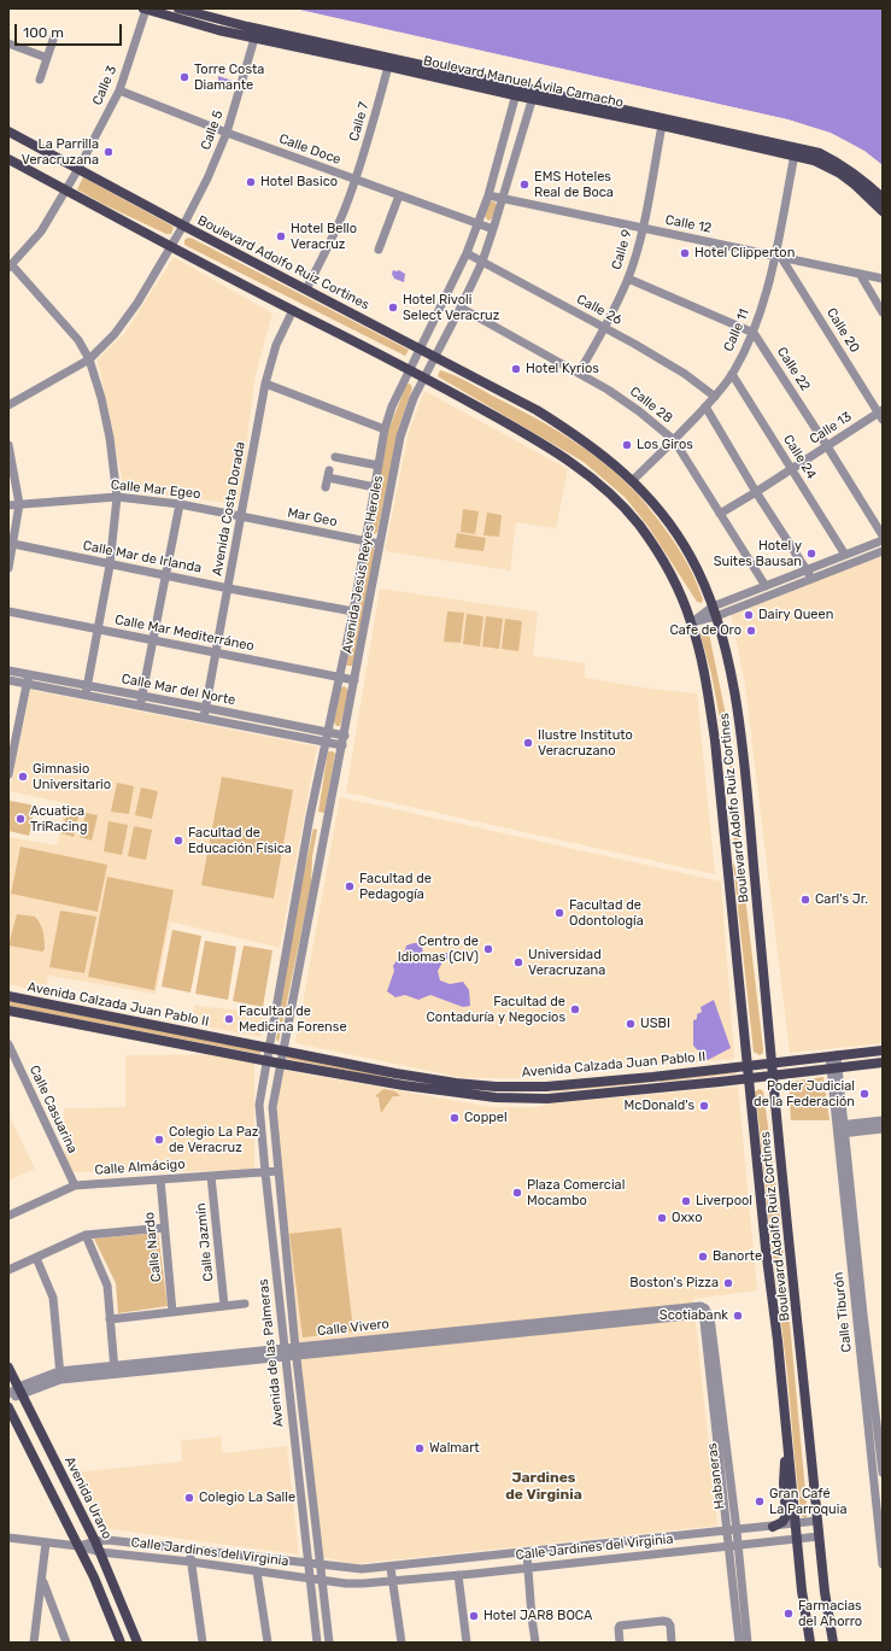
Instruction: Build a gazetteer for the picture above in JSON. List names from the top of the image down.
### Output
{
  "streets": {
    "main road": [
      "Boulevard Manuel Ávila Camacho",
      "Boulevard Adolfo Ruiz Cortines",
      "Avenida Calzada Juan Pablo II",
      "Avenida Urano"
    ],
    "street": [
      "Calle 3",
      "Calle 7",
      "Calle 5",
      "Calle Doce",
      "Calle 12",
      "Calle 9",
      "Calle 26",
      "Calle 11",
      "Calle 20",
      "Calle 22",
      "Calle 28",
      "Calle 13",
      "Calle 24",
      "Calle Mar Egeo",
      "Avenida Costa Dorada",
      "Mar Geo",
      "Calle Mar de Irlanda",
      "Avenida Jesús Reyes Heroles",
      "Calle Mar Mediterráneo",
      "Calle Mar del Norte",
      "Calle Casuarina",
      "Calle Almácigo",
      "Calle Jazmín",
      "Calle Nardo",
      "Calle Tiburón",
      "Calle Vivero",
      "Avenida de las Palmeras",
      "Habaneras",
      "Calle Jardines del Virginia"
    ]
  },
  "crossings": [
    ["Boulevard Manuel Ávila Camacho", "Calle 3"],
    ["Boulevard Manuel Ávila Camacho", "Calle 7"],
    ["Boulevard Manuel Ávila Camacho", "Calle 5"],
    ["Boulevard Manuel Ávila Camacho", "Calle 9"],
    ["Boulevard Manuel Ávila Camacho", "Calle 11"],
    ["Boulevard Manuel Ávila Camacho", "Avenida Jesús Reyes Heroles"],
    ["Calle 3", "Calle Doce"],
    ["Calle 3", "Boulevard Adolfo Ruiz Cortines"],
    ["Calle 7", "Calle Doce"],
    ["Calle 7", "Boulevard Adolfo Ruiz Cortines"],
    ["Calle 5", "Calle Doce"],
    ["Calle 5", "Boulevard Adolfo Ruiz Cortines"],
    ["Calle Doce", "Avenida Jesús Reyes Heroles"],
    ["Calle 12", "Calle 9"],
    ["Calle 12", "Calle 11"],
    ["Calle 12", "Calle 20"],
    ["Calle 12", "Avenida Jesús Reyes Heroles"],
    ["Calle 9", "Calle 26"],
    ["Calle 9", "Calle 28"],
    ["Boulevard Adolfo Ruiz Cortines", "Calle 11"],
    ["Boulevard Adolfo Ruiz Cortines", "Avenida Costa Dorada"],
    ["Boulevard Adolfo Ruiz Cortines", "Avenida Jesús Reyes Heroles"],
    ["Boulevard Adolfo Ruiz Cortines", "Avenida Calzada Juan Pablo II"],
    ["Boulevard Adolfo Ruiz Cortines", "Calle Jardines del Virginia"],
    ["Calle 26", "Calle 11"],
    ["Calle 26", "Avenida Jesús Reyes Heroles"],
    ["Calle 11", "Calle 20"],
    ["Calle 11", "Calle 22"],
    ["Calle 11", "Calle 28"],
    ["Calle 11", "Calle 24"],
    ["Calle 20", "Calle 13"],
    ["Calle 22", "Calle 13"],
    ["Calle 28", "Calle 13"],
    ["Calle 28", "Avenida Jesús Reyes Heroles"],
    ["Calle 13", "Calle 24"],
    ["Calle Mar Egeo", "Avenida Costa Dorada"],
    ["Calle Mar Egeo", "Mar Geo"],
    ["Avenida Costa Dorada", "Mar Geo"],
    ["Avenida Costa Dorada", "Calle Mar de Irlanda"],
    ["Avenida Costa Dorada", "Calle Mar Mediterráneo"],
    ["Avenida Costa Dorada", "Calle Mar del Norte"],
    ["Mar Geo", "Avenida Jesús Reyes Heroles"],
    ["Calle Mar de Irlanda", "Avenida Jesús Reyes Heroles"],
    ["Avenida Jesús Reyes Heroles", "Calle Mar Mediterráneo"],
    ["Avenida Jesús Reyes Heroles", "Calle Mar del Norte"],
    ["Avenida Jesús Reyes Heroles", "Avenida Calzada Juan Pablo II"],
    ["Avenida Jesús Reyes Heroles", "Avenida de las Palmeras"],
    ["Avenida Calzada Juan Pablo II", "Calle Tiburón"],
    ["Avenida Calzada Juan Pablo II", "Avenida de las Palmeras"],
    ["Calle Casuarina", "Calle Almácigo"],
    ["Calle Almácigo", "Calle Jazmín"],
    ["Calle Almácigo", "Calle Nardo"],
    ["Calle Almácigo", "Avenida de las Palmeras"],
    ["Calle Vivero", "Avenida de las Palmeras"],
    ["Calle Vivero", "Habaneras"],
    ["Calle Vivero", "Avenida Urano"],
    ["Avenida de las Palmeras", "Calle Jardines del Virginia"],
    ["Habaneras", "Calle Jardines del Virginia"],
    ["Avenida Urano", "Calle Jardines del Virginia"]
  ],
  "districts": ["Jardines de Virginia"],
  "places": [
    "Torre Costa Diamante",
    "La Parrilla Veracruzana",
    "Hotel Basico",
    "EMS Hoteles Real de Boca",
    "Hotel Bello Veracruz",
    "Hotel Clipperton",
    "Hotel Rivoli Select Veracruz",
    "Hotel Kyrios",
    "Los Giros",
    "Hotel y Suites Bausan",
    "Dairy Queen",
    "Cafe de Oro",
    "Ilustre Instituto Veracruzano",
    "Gimnasio Universitario",
    "Acuatica TriRacing",
    "Facultad de Educación Física",
    "Facultad de Pedagogía",
    "Carl's Jr.",
    "Facultad de Odontología",
    "Centro de Idiomas (CIV)",
    "Universidad Veracruzana",
    "Facultad de Contaduría y Negocios",
    "Facultad de Medicina Forense",
    "USBI",
    "Poder Judicial de la Federación",
    "McDonald's",
    "Coppel",
    "Colegio La Paz de Veracruz",
    "Plaza Comercial Mocambo",
    "Liverpool",
    "Oxxo",
    "Banorte",
    "Boston's Pizza",
    "Scotiabank",
    "Walmart",
    "Colegio La Salle",
    "Gran Café La Parroquia",
    "Farmacias del Ahorro",
    "Hotel JAR8 BOCA"
  ],
  "scale_bar": "100 m"
}
